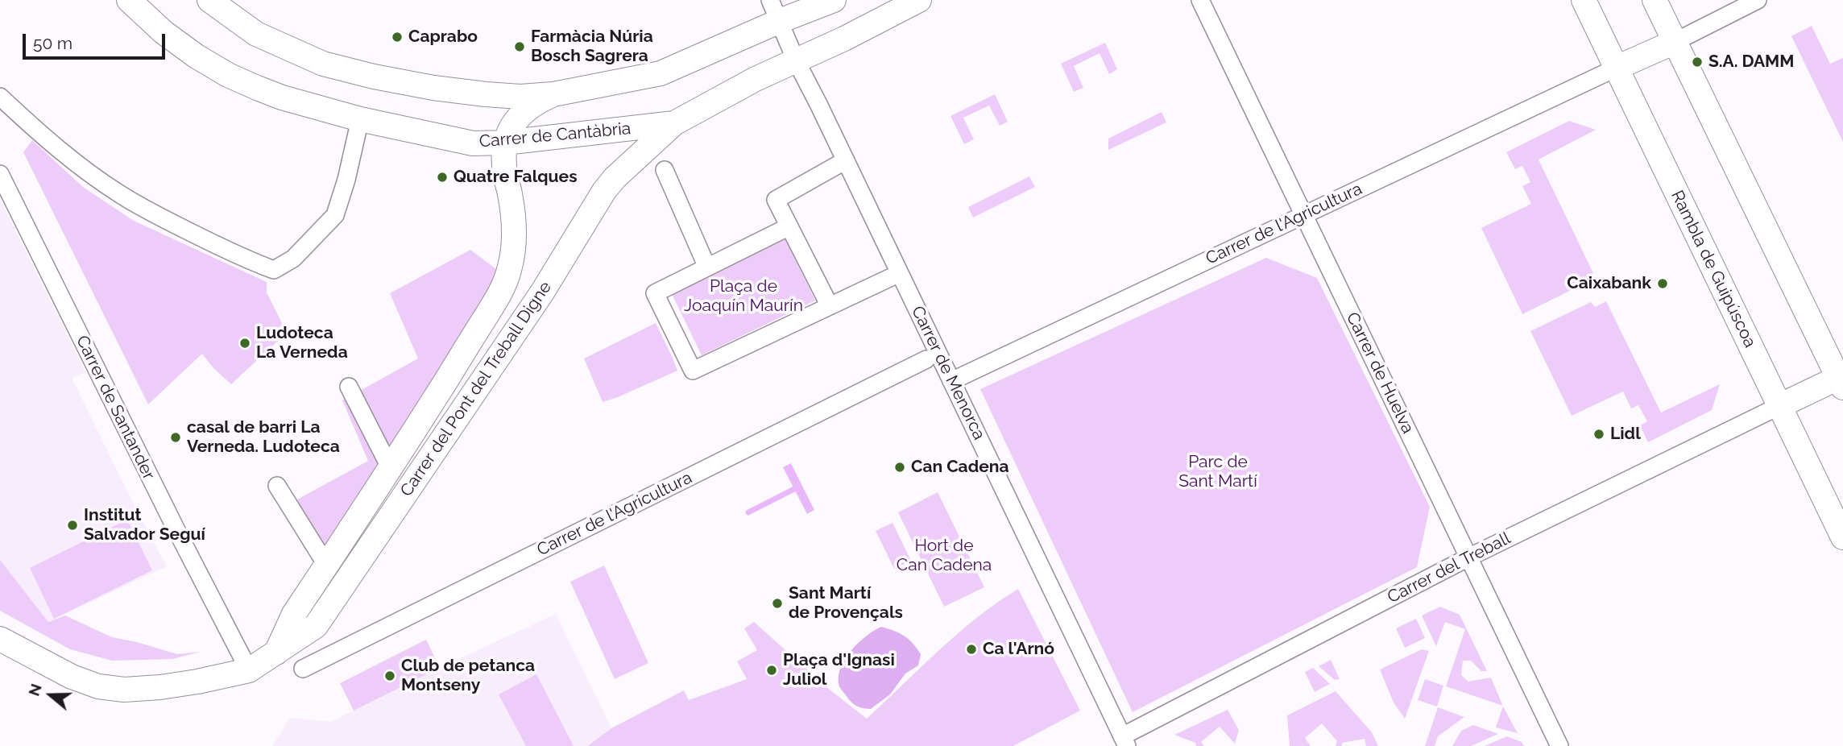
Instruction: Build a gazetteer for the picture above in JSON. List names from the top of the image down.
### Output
{
  "streets": {
    "street": [
      "Carrer de Cantàbria",
      "Carrer de l'Agricultura",
      "Rambla de Guipúscoa",
      "Carrer de Menorca",
      "Carrer de Huelva",
      "Carrer del Pont del Treball Digne",
      "Carrer de Santander",
      "Carrer del Treball"
    ]
  },
  "crossings": [
    ["Carrer de Cantàbria", "Carrer de Menorca"],
    ["Carrer de Cantàbria", "Carrer del Pont del Treball Digne"],
    ["Carrer de l'Agricultura", "Rambla de Guipúscoa"],
    ["Carrer de l'Agricultura", "Carrer de Menorca"],
    ["Carrer de l'Agricultura", "Carrer de Huelva"],
    ["Rambla de Guipúscoa", "Carrer del Treball"],
    ["Carrer de Menorca", "Carrer del Treball"],
    ["Carrer de Huelva", "Carrer del Treball"],
    ["Carrer del Pont del Treball Digne", "Carrer de Santander"]
  ],
  "parks": ["Plaça de Joaquín Maurín", "Parc de Sant Martí", "Hort de Can Cadena"],
  "places": [
    "Caprabo",
    "Farmàcia Núria Bosch Sagrera",
    "S.A. DAMM",
    "Quatre Falques",
    "Caixabank",
    "Ludoteca La Verneda",
    "Lidl",
    "casal de barri La Verneda. Ludoteca",
    "Can Cadena",
    "Institut Salvador Seguí",
    "Sant Martí de Provençals",
    "Ca l'Arnó",
    "Plaça d'Ignasi Juliol",
    "Club de petanca Montseny"
  ],
  "scale_bar": "50 m",
  "north": "left"
}
